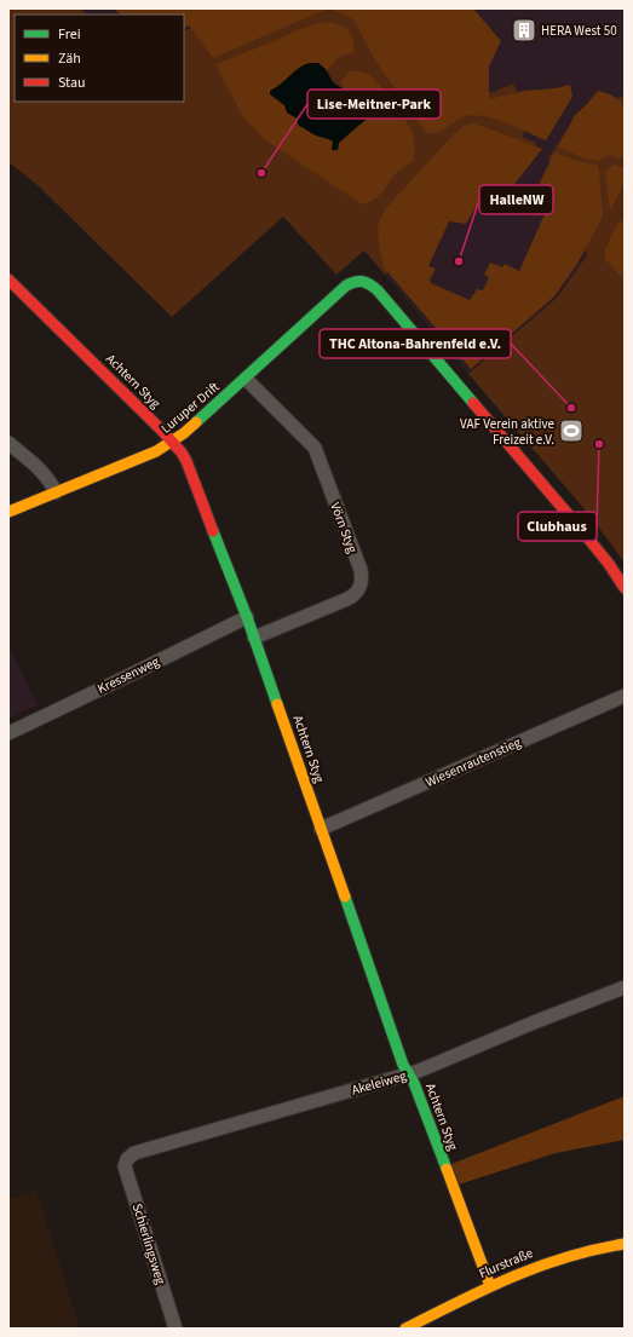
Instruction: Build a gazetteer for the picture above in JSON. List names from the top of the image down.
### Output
{
  "streets": {
    "street": [
      "Achtern Styg",
      "Luruper Drift",
      "Vörn Styg",
      "Kressenweg",
      "Wiesenrautenstieg",
      "Akeleiweg",
      "Schierlingsweg",
      "Flurstraße"
    ]
  },
  "crossings": [
    ["Achtern Styg", "Luruper Drift"],
    ["Achtern Styg", "Vörn Styg"],
    ["Achtern Styg", "Kressenweg"],
    ["Achtern Styg", "Wiesenrautenstieg"],
    ["Achtern Styg", "Akeleiweg"],
    ["Achtern Styg", "Flurstraße"],
    ["Luruper Drift", "Vörn Styg"],
    ["Akeleiweg", "Schierlingsweg"]
  ],
  "places": {
    "building": ["HERA West 50"],
    "other": [
      "Lise-Meitner-Park",
      "HalleNW",
      "THC Altona-Bahrenfeld e.V.",
      "Clubhaus"
    ],
    "sports": ["VAF Verein aktive Freizeit e.V."]
  },
  "legend": ["Frei", "Zäh", "Stau"]
}
